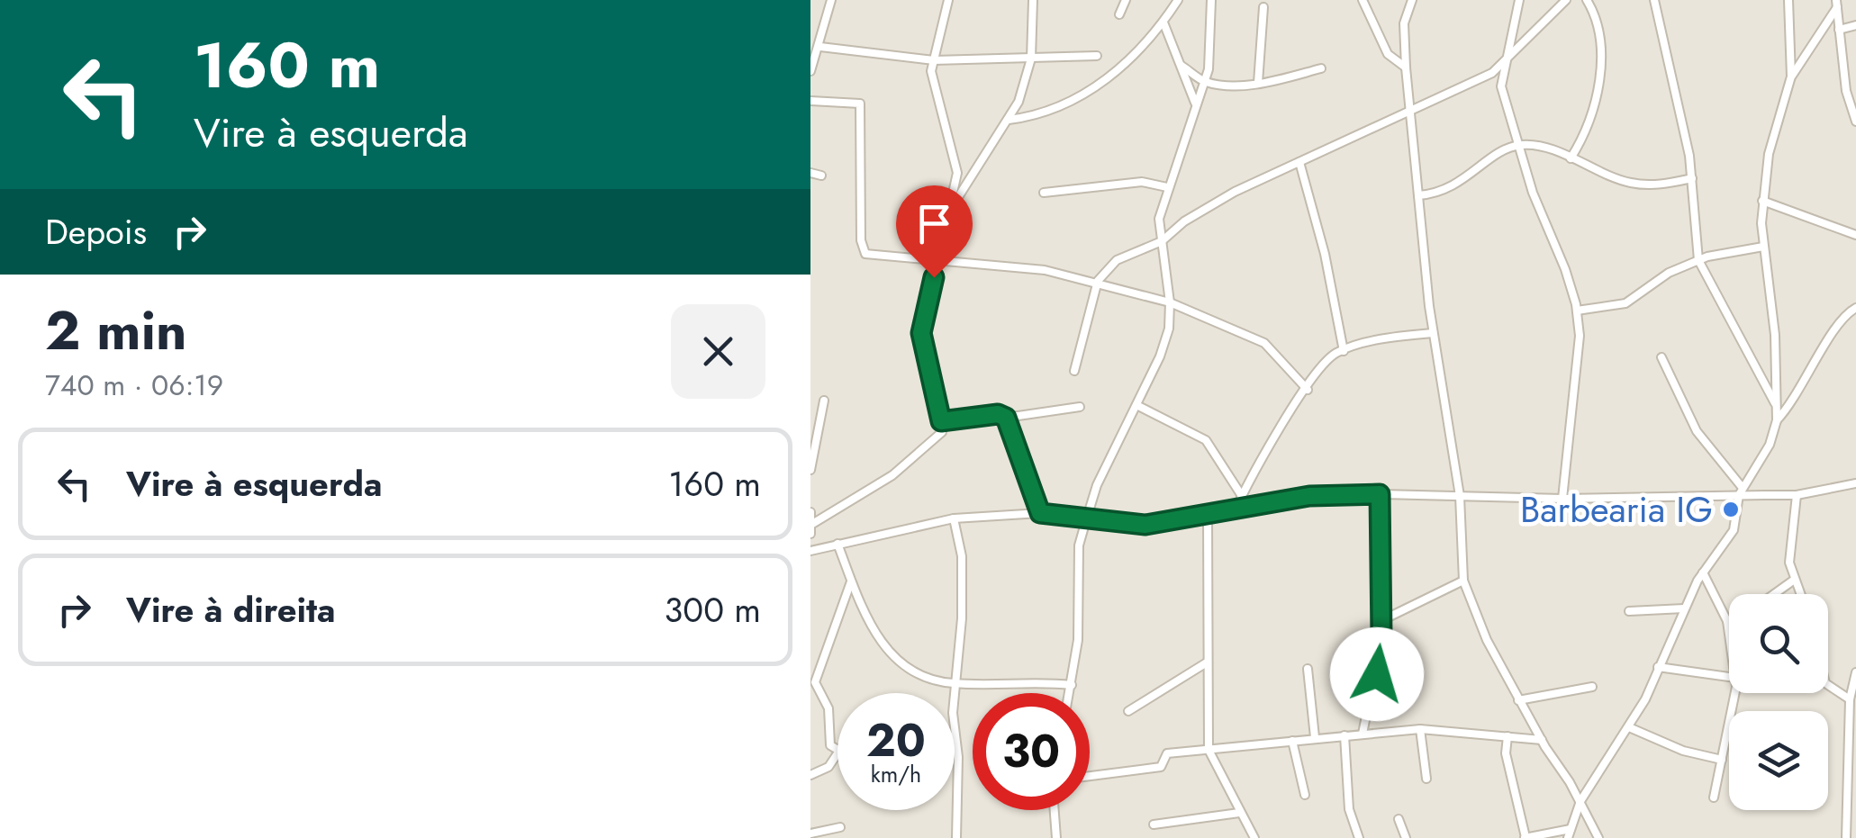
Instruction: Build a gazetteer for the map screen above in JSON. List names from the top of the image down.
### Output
{
  "places": ["Barbearia IG"],
  "page": {
    "turn": ["160 m", "Vire à esquerda"],
    "then": "Depois",
    "heading": ["2 min", "740 m · 06:19"],
    "list": [
      {
        "name": "Vire à esquerda",
        "value": "160 m"
      },
      {
        "name": "Vire à direita",
        "value": "300 m"
      }
    ],
    "speed": "20 km/h",
    "limit": "30"
  }
}
